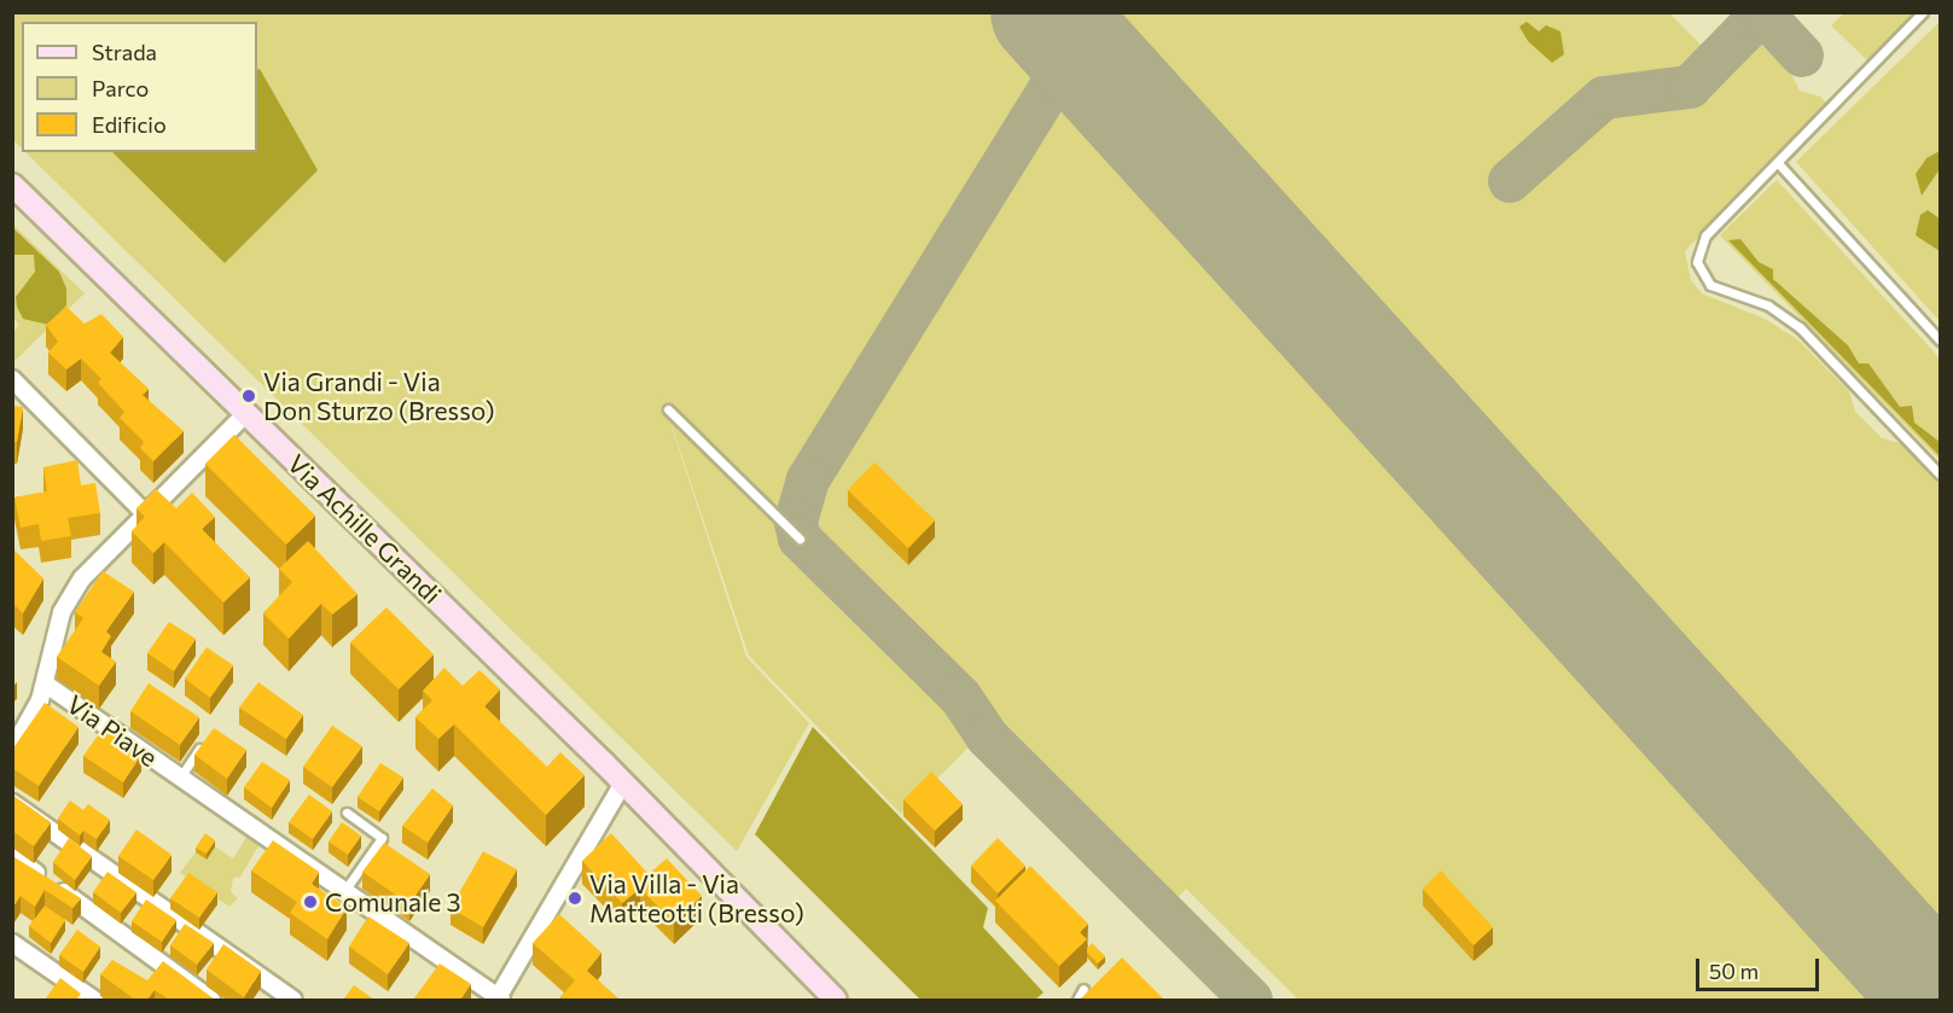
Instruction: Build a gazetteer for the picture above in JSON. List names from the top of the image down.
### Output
{
  "streets": {
    "street": ["Via Achille Grandi", "Via Piave"]
  },
  "places": ["Via Grandi - Via Don Sturzo (Bresso)", "Via Villa - Via Matteotti (Bresso)", "Comunale 3"],
  "legend": ["Strada", "Parco", "Edificio"],
  "scale_bar": "50 m"
}
